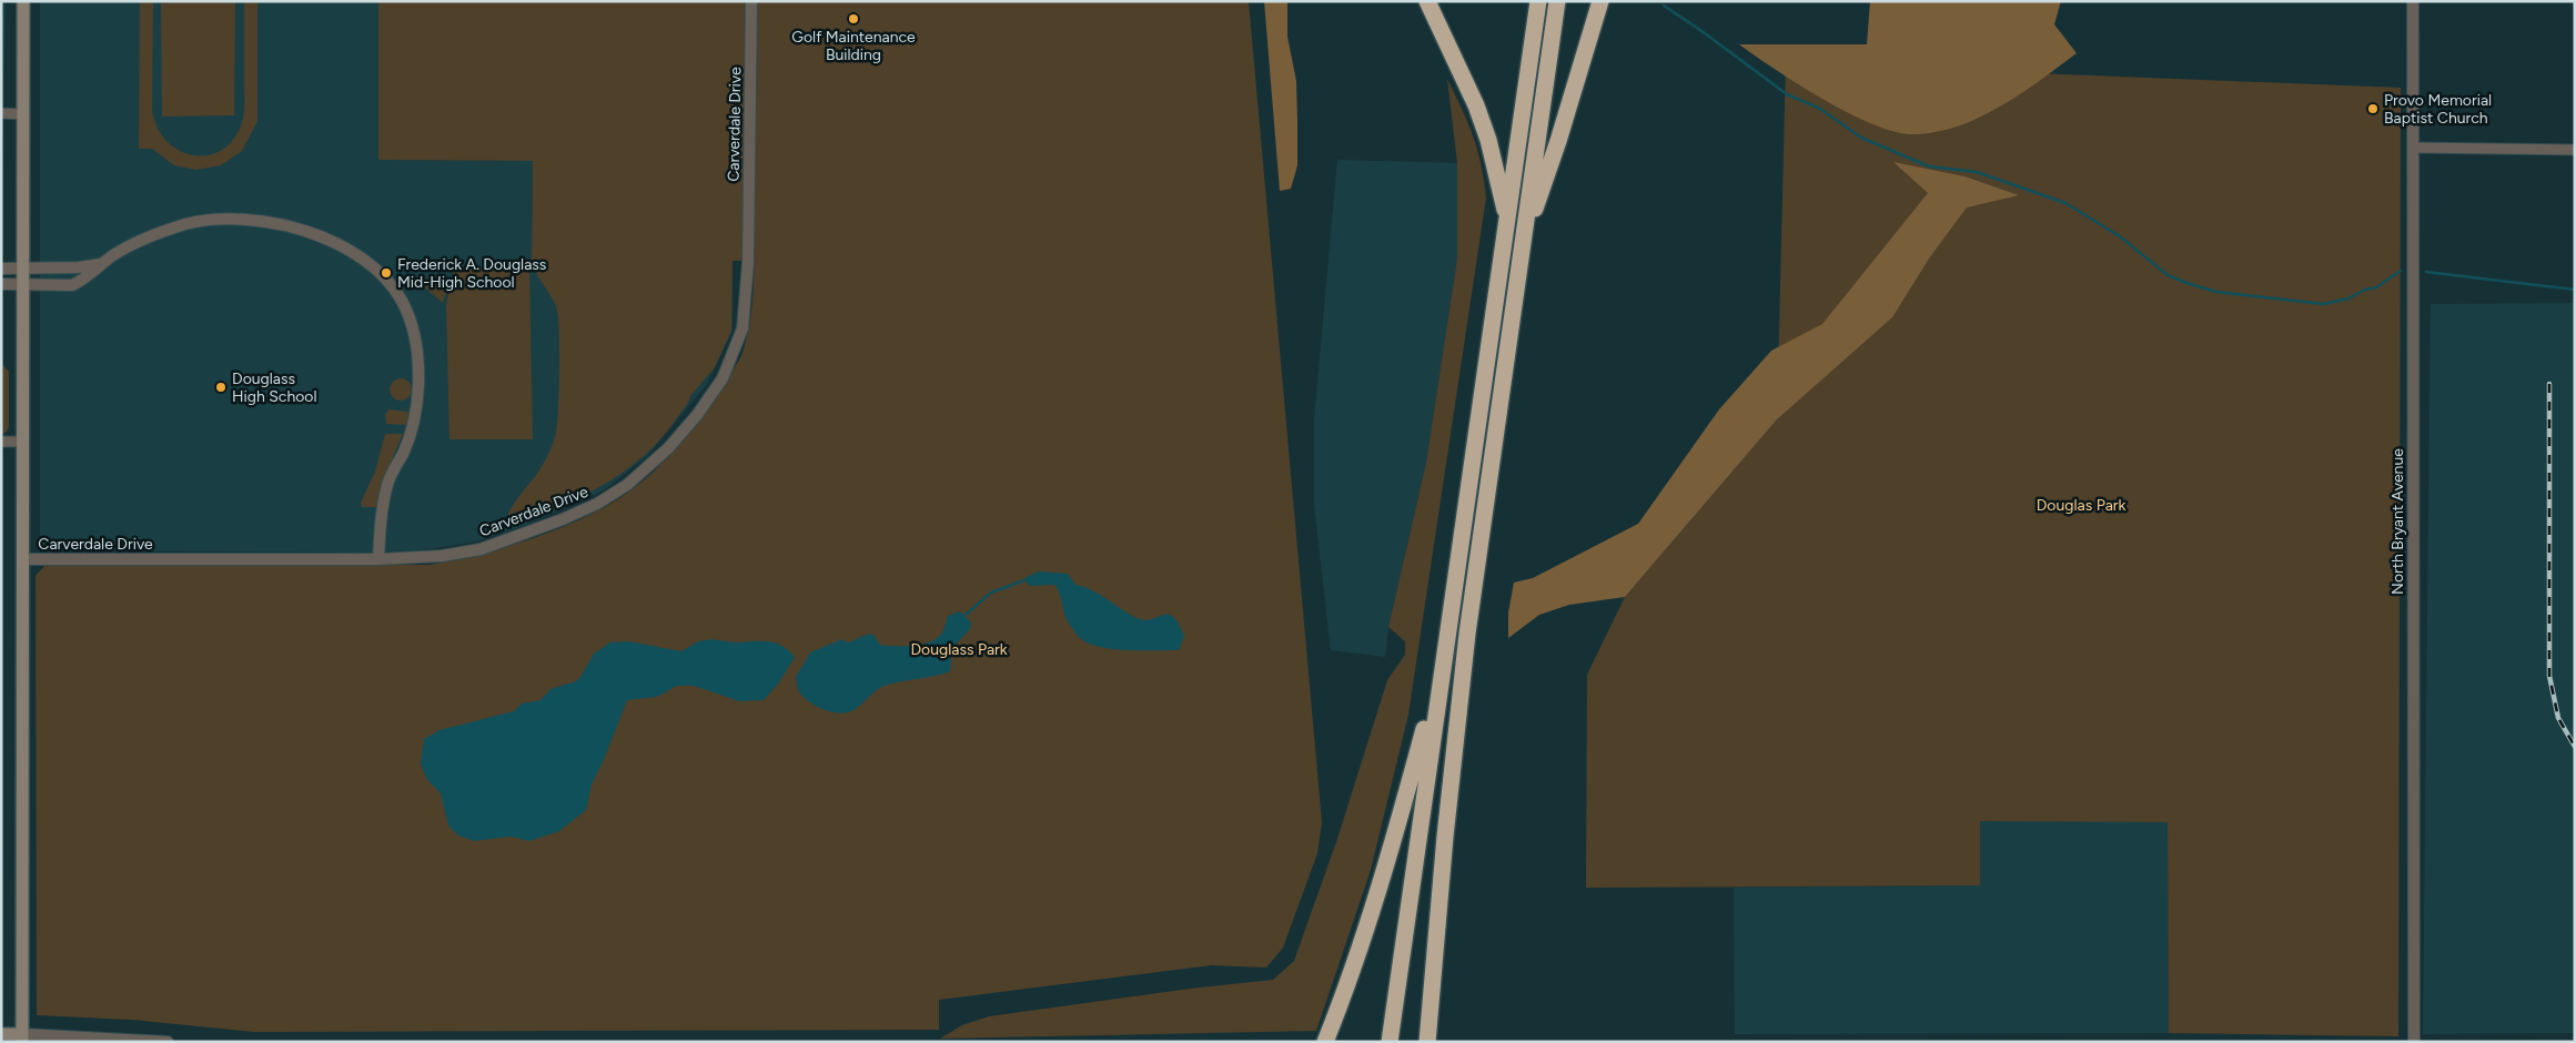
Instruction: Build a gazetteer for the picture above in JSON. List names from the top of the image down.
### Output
{
  "streets": {
    "street": ["Carverdale Drive", "North Bryant Avenue"]
  },
  "parks": ["Douglas Park", "Douglass Park"],
  "places": [
    "Golf Maintenance Building",
    "Provo Memorial Baptist Church",
    "Frederick A. Douglass Mid-High School",
    "Douglass High School"
  ]
}
